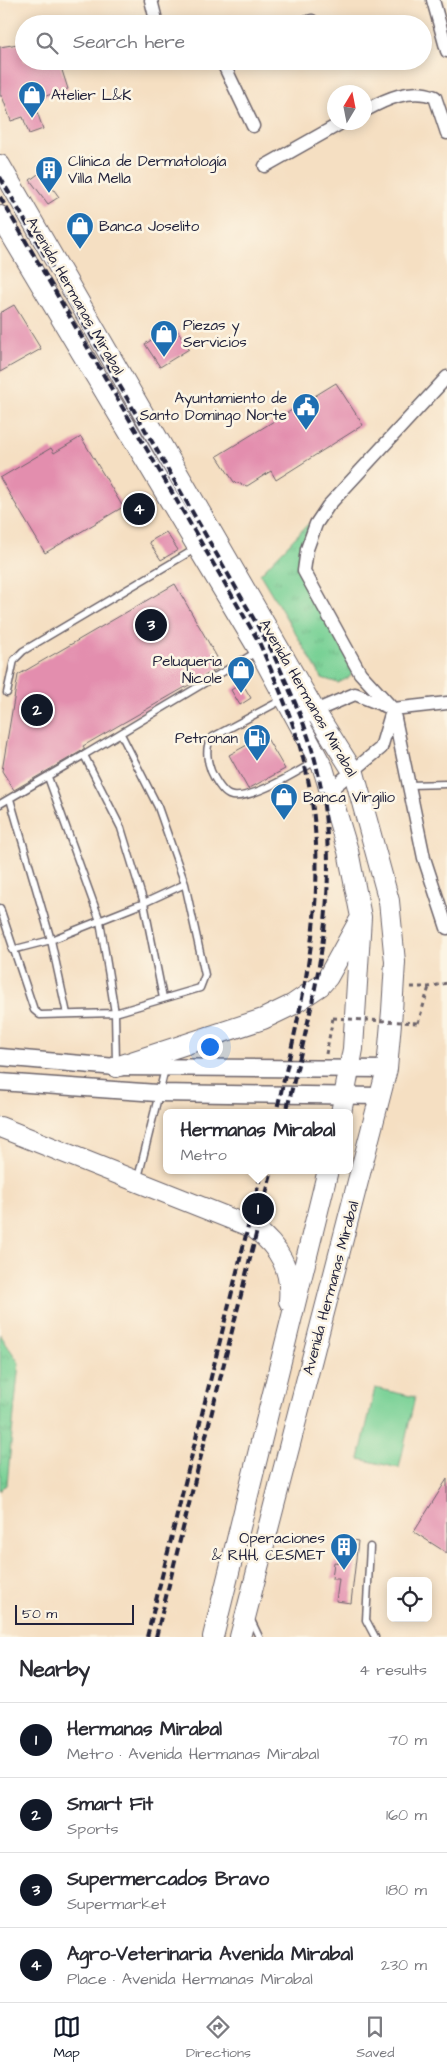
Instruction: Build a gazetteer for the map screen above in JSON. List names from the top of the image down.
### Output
{
  "streets": {
    "main road": ["Avenida Hermanas Mirabal"]
  },
  "places": {
    "shop": [
      "Atelier L&K",
      "Banca Joselito",
      "Piezas y Servicios",
      "Peluqueria Nicole",
      "Banca Virgilio"
    ],
    "building": ["Clínica de Dermatología Villa Mella", "Operaciones & RHH, CESMET"],
    "public building": ["Ayuntamiento de Santo Domingo Norte"],
    "fuel station": ["Petronan"]
  },
  "scale_bar": "50 m",
  "north": "top",
  "page": {
    "search": "Search here",
    "pins": [
      "4",
      "3",
      "2",
      "1"
    ],
    "popup": ["Hermanas Mirabal", "Metro"],
    "scale": "50 m",
    "heading": ["Nearby", "4 results"],
    "list": [
      {
        "mark": "1",
        "name": "Hermanas Mirabal",
        "note": "Metro · Avenida Hermanas Mirabal",
        "value": "70 m"
      },
      {
        "mark": "2",
        "name": "Smart Fit",
        "note": "Sports",
        "value": "160 m"
      },
      {
        "mark": "3",
        "name": "Supermercados Bravo",
        "note": "Supermarket",
        "value": "180 m"
      },
      {
        "mark": "4",
        "name": "Agro-Veterinaria Avenida Mirabal",
        "note": "Place · Avenida Hermanas Mirabal",
        "value": "230 m"
      }
    ],
    "nav": ["Map", "Directions", "Saved"]
  }
}
